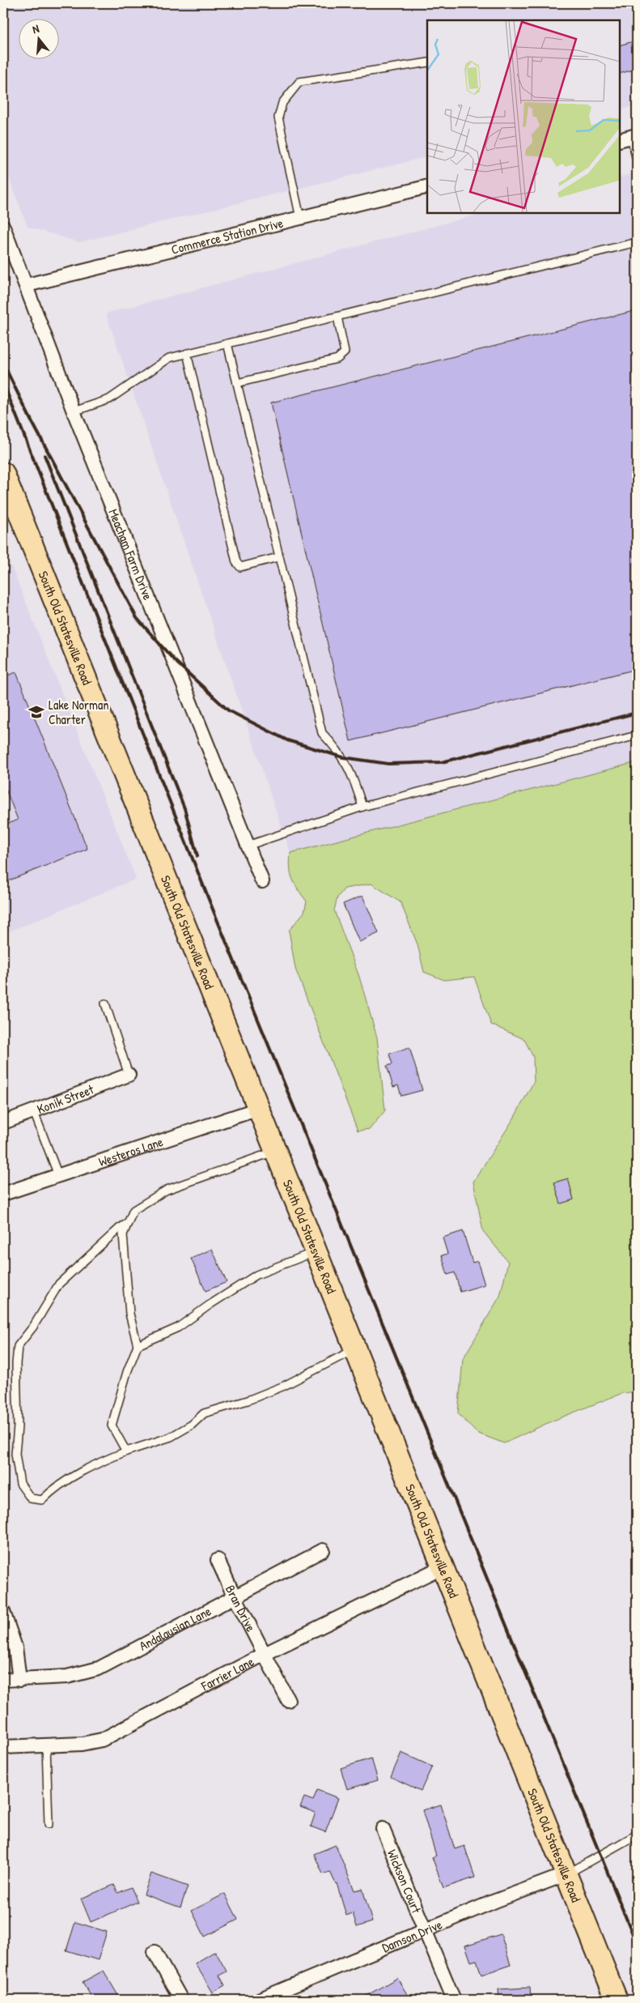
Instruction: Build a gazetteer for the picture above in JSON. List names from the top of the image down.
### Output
{
  "streets": {
    "main road": ["South Old Statesville Road"],
    "street": [
      "Commerce Station Drive",
      "Meacham Farm Drive",
      "Konik Street",
      "Westeros Lane",
      "Bran Drive",
      "Andalausian Lane",
      "Farrier Lane",
      "Wickson Court",
      "Damson Drive"
    ]
  },
  "crossings": [
    ["Commerce Station Drive", "Meacham Farm Drive"],
    ["South Old Statesville Road", "Westeros Lane"],
    ["South Old Statesville Road", "Farrier Lane"],
    ["South Old Statesville Road", "Damson Drive"],
    ["Bran Drive", "Andalausian Lane"],
    ["Bran Drive", "Farrier Lane"],
    ["Wickson Court", "Damson Drive"]
  ],
  "places": {
    "school or university": ["Lake Norman Charter"]
  },
  "north": "top"
}
